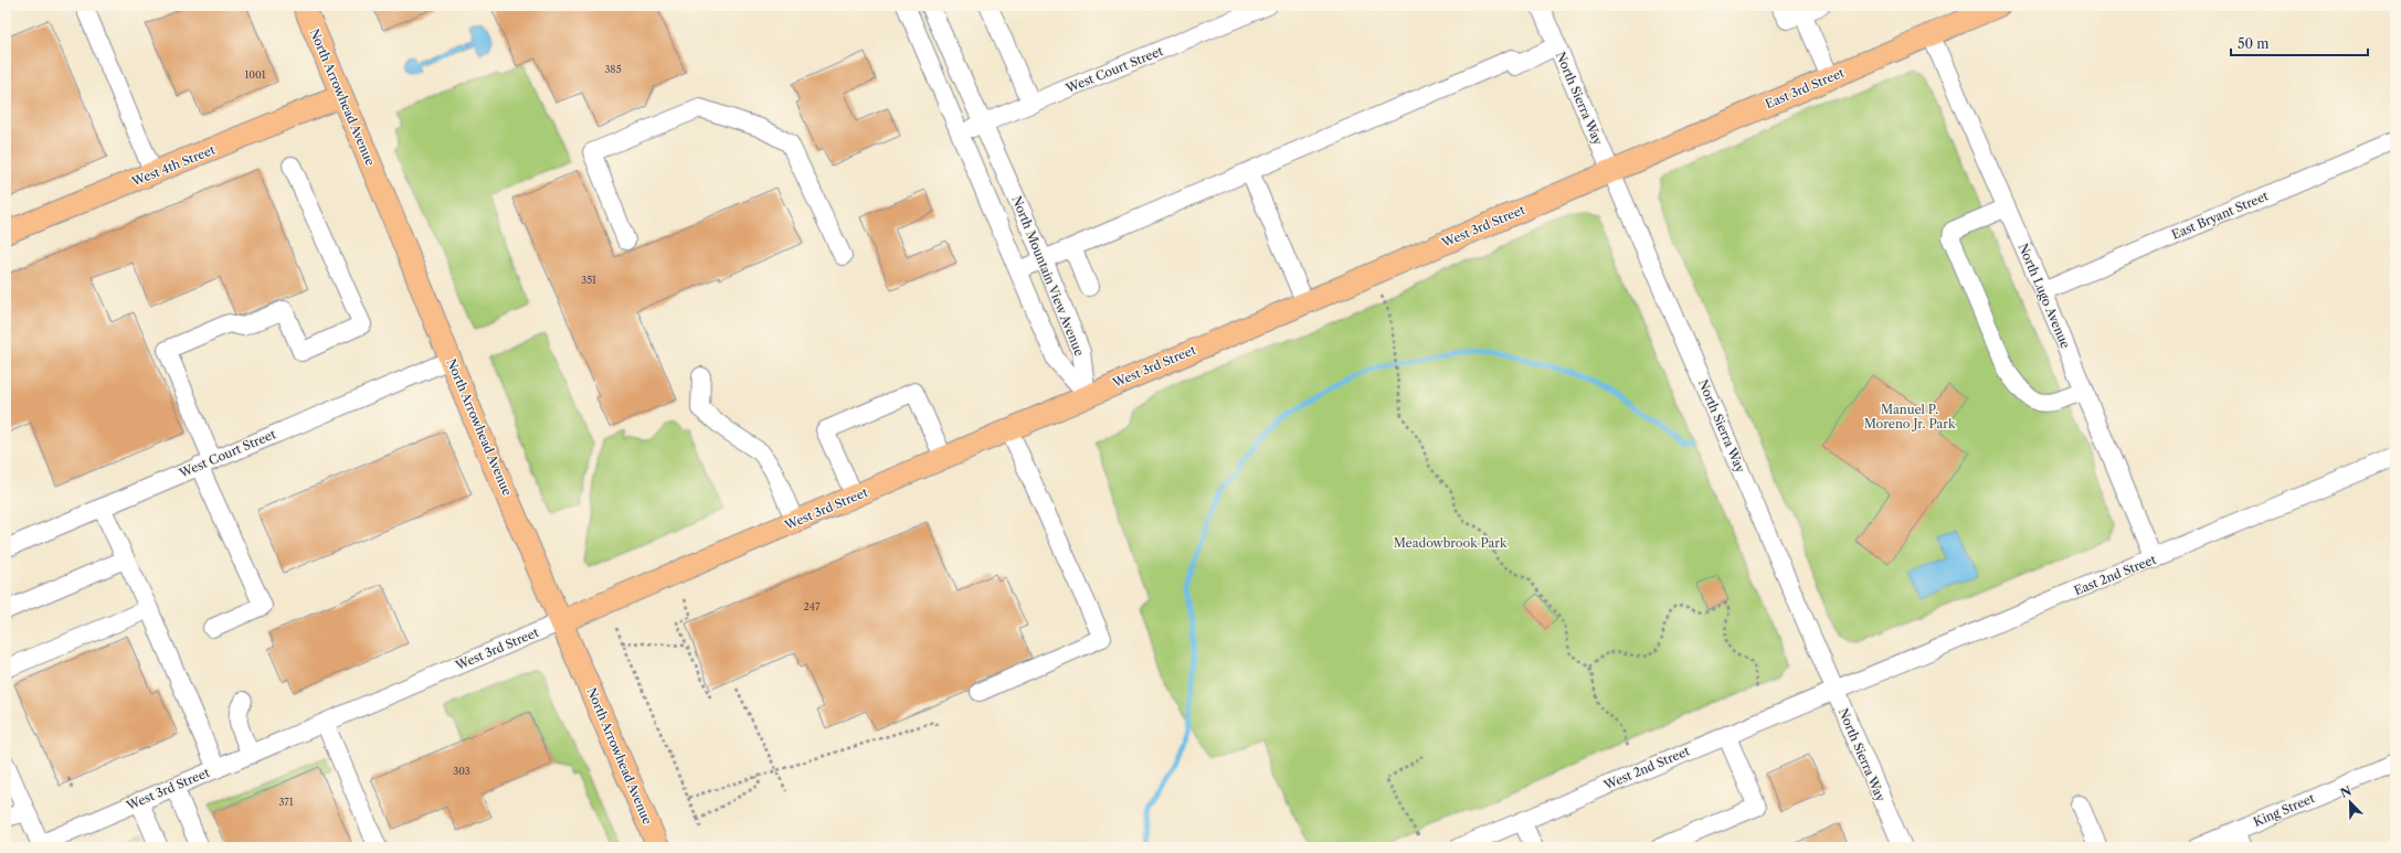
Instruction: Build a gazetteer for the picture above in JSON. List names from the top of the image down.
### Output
{
  "streets": {
    "main road": [
      "East 3rd Street",
      "North Arrowhead Avenue",
      "West 4th Street",
      "West 3rd Street"
    ],
    "street": [
      "West Court Street",
      "North Sierra Way",
      "East Bryant Street",
      "North Mountain View Avenue",
      "North Lugo Avenue",
      "East 2nd Street",
      "West 2nd Street",
      "King Street"
    ]
  },
  "crossings": [
    ["West Court Street", "North Arrowhead Avenue"],
    ["West Court Street", "North Mountain View Avenue"],
    ["East 3rd Street", "North Sierra Way"],
    ["East 3rd Street", "West 3rd Street"],
    ["East 3rd Street", "North Lugo Avenue"],
    ["North Arrowhead Avenue", "West 4th Street"],
    ["North Arrowhead Avenue", "West 3rd Street"],
    ["North Sierra Way", "West 3rd Street"],
    ["North Sierra Way", "East 2nd Street"],
    ["North Sierra Way", "West 2nd Street"],
    ["East Bryant Street", "North Lugo Avenue"],
    ["West 3rd Street", "North Mountain View Avenue"],
    ["North Lugo Avenue", "East 2nd Street"],
    ["East 2nd Street", "West 2nd Street"]
  ],
  "parks": ["Manuel P. Moreno Jr. Park", "Meadowbrook Park"],
  "house_numbers": [
    "385",
    "1001",
    "351",
    "247",
    "303",
    "371"
  ],
  "scale_bar": "50 m",
  "north": "top left"
}
